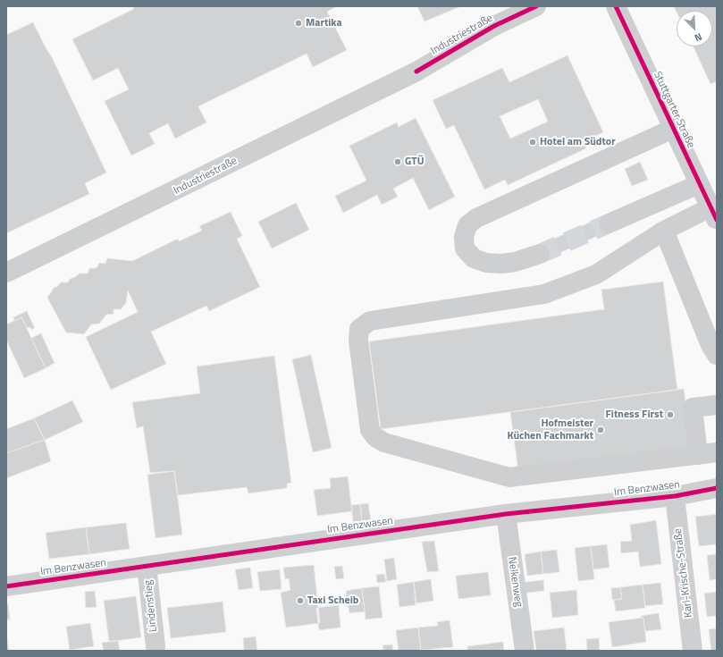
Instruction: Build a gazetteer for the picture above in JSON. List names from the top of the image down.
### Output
{
  "streets": {
    "street": [
      "Industriestraße",
      "Stuttgarter Straße",
      "Im Benzwasen",
      "Karl-Krische-Straße",
      "Nelkenweg",
      "Lindenstieg"
    ]
  },
  "crossings": [
    ["Im Benzwasen", "Karl-Krische-Straße"],
    ["Im Benzwasen", "Nelkenweg"],
    ["Im Benzwasen", "Lindenstieg"]
  ],
  "places": [
    "Martika",
    "Hotel am Südtor",
    "GTÜ",
    "Fitness First",
    "Hofmeister Küchen Fachmarkt",
    "Taxi Scheib"
  ],
  "north": "bottom right"
}
